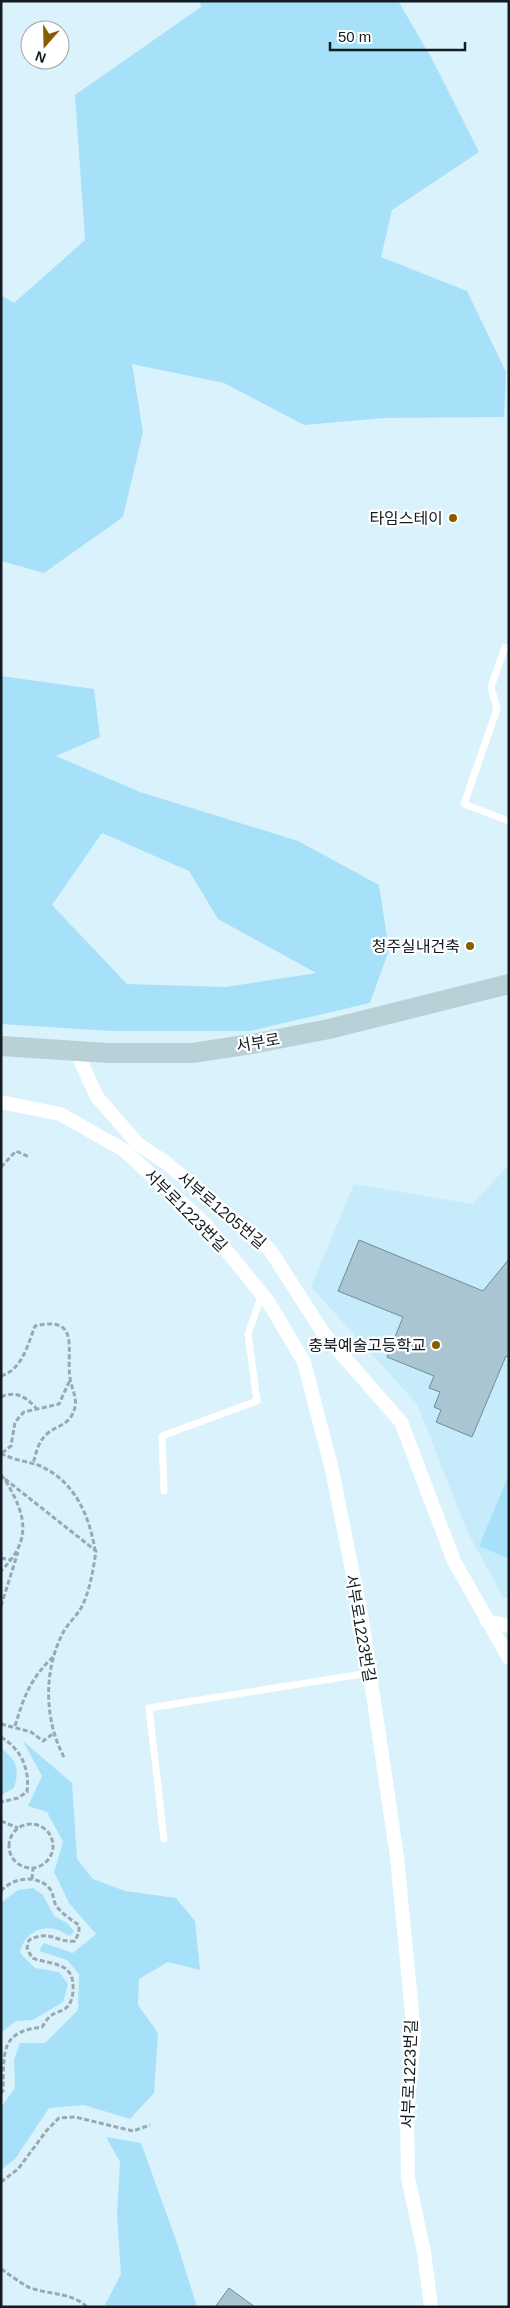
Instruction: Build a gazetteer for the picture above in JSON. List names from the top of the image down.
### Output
{
  "streets": {
    "main road": ["서부로"],
    "street": ["서부로1223번길", "서부로1205번길"]
  },
  "crossings": [
    ["서부로", "서부로1205번길"]
  ],
  "places": ["타임스테이", "청주실내건축", "충북예술고등학교"],
  "scale_bar": "50 m",
  "north": "bottom"
}
